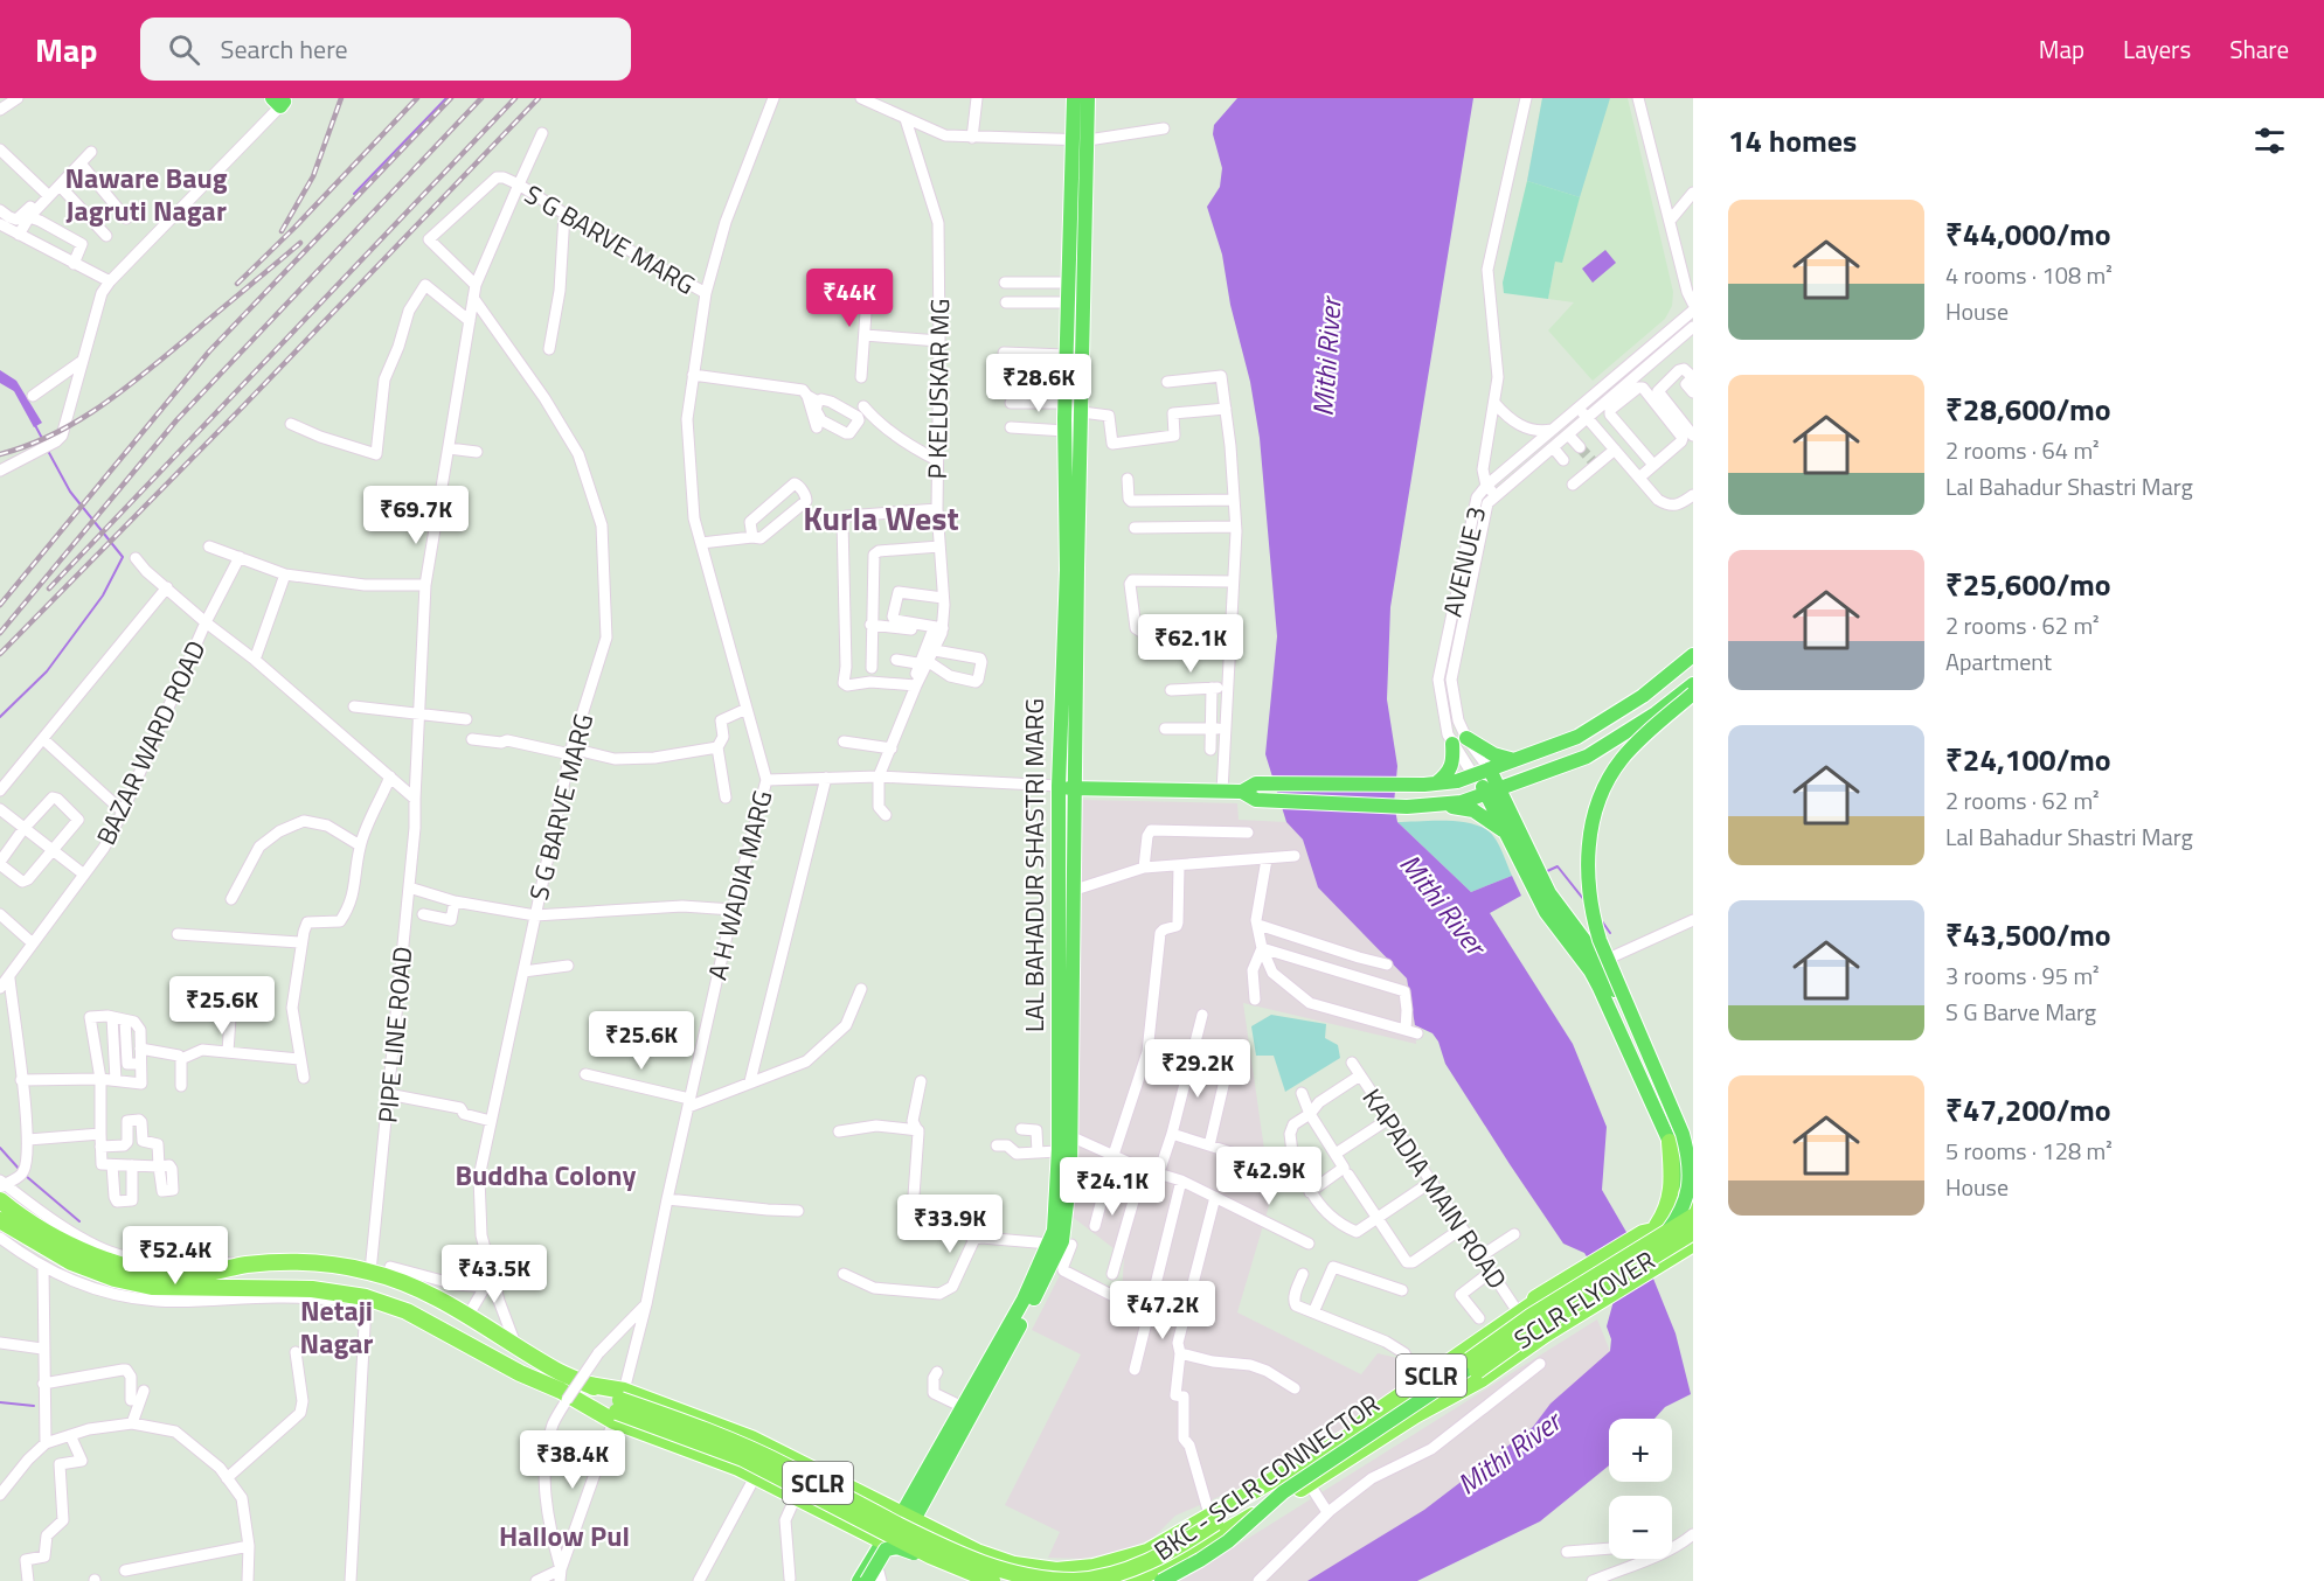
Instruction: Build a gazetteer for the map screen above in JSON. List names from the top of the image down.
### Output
{
  "streets": {
    "highway": ["SCLR FLYOVER", "SCLR"],
    "main road": ["LAL BAHADUR SHASTRI MARG", "BKC - SCLR CONNECTOR"],
    "street": [
      "S G BARVE MARG",
      "P KELUSKAR MG",
      "AVENUE 3",
      "BAZAR WARD ROAD",
      "A H WADIA MARG",
      "PIPE LINE ROAD",
      "KAPADIA MAIN ROAD"
    ]
  },
  "crossings": [
    ["S G BARVE MARG", "A H WADIA MARG"],
    ["S G BARVE MARG", "PIPE LINE ROAD"],
    ["S G BARVE MARG", "SCLR"],
    ["A H WADIA MARG", "SCLR"],
    ["PIPE LINE ROAD", "SCLR"],
    ["KAPADIA MAIN ROAD", "SCLR"]
  ],
  "districts": [
    "Naware Baug Jagruti Nagar",
    "Kurla West",
    "Buddha Colony",
    "Netaji Nagar",
    "Hallow Pul"
  ],
  "water": ["Mithi River"],
  "page": {
    "header": "Map",
    "search": "Search here",
    "nav": ["Map", "Layers", "Share"],
    "heading": "14 homes",
    "list": [
      {
        "name": "₹44,000/mo",
        "note": "4 rooms · 108 m² · House"
      },
      {
        "name": "₹28,600/mo",
        "note": "2 rooms · 64 m² · Lal Bahadur Shastri Marg"
      },
      {
        "name": "₹25,600/mo",
        "note": "2 rooms · 62 m² · Apartment"
      },
      {
        "name": "₹24,100/mo",
        "note": "2 rooms · 62 m² · Lal Bahadur Shastri Marg"
      },
      {
        "name": "₹43,500/mo",
        "note": "3 rooms · 95 m² · S G Barve Marg"
      },
      {
        "name": "₹47,200/mo",
        "note": "5 rooms · 128 m² · House"
      }
    ],
    "price": [
      "₹44K",
      "₹28.6K",
      "₹69.7K",
      "₹62.1K",
      "₹25.6K",
      "₹25.6K",
      "₹29.2K",
      "₹42.9K",
      "₹24.1K",
      "₹33.9K",
      "₹52.4K",
      "₹43.5K",
      "₹47.2K",
      "₹38.4K"
    ],
    "map_buttons": ["+", "−"]
  }
}
